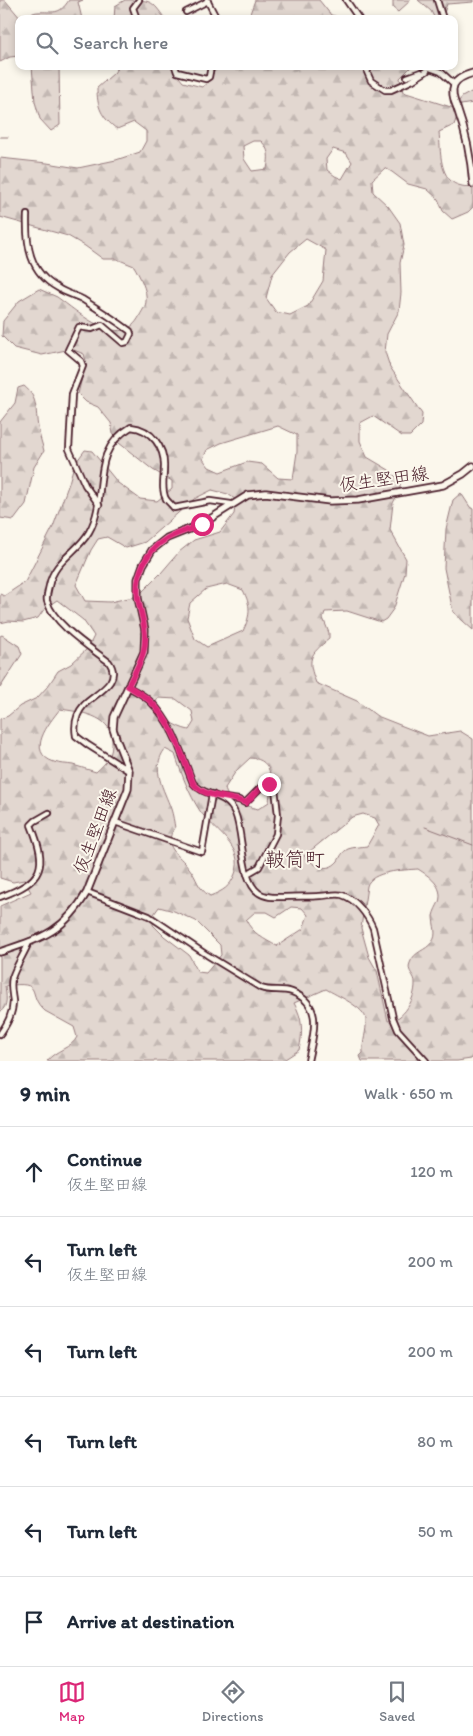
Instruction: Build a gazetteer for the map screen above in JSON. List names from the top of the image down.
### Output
{
  "streets": {
    "main road": ["仮生堅田線"]
  },
  "districts": ["鞁筒町"],
  "page": {
    "search": "Search here",
    "heading": ["9 min", "Walk · 650 m"],
    "list": [
      ["Continue", "仮生堅田線", "120 m"],
      ["Turn left", "仮生堅田線", "200 m"],
      ["Turn left", "200 m"],
      ["Turn left", "80 m"],
      ["Turn left", "50 m"],
      "Arrive at destination"
    ],
    "nav": ["Map", "Directions", "Saved"]
  }
}
